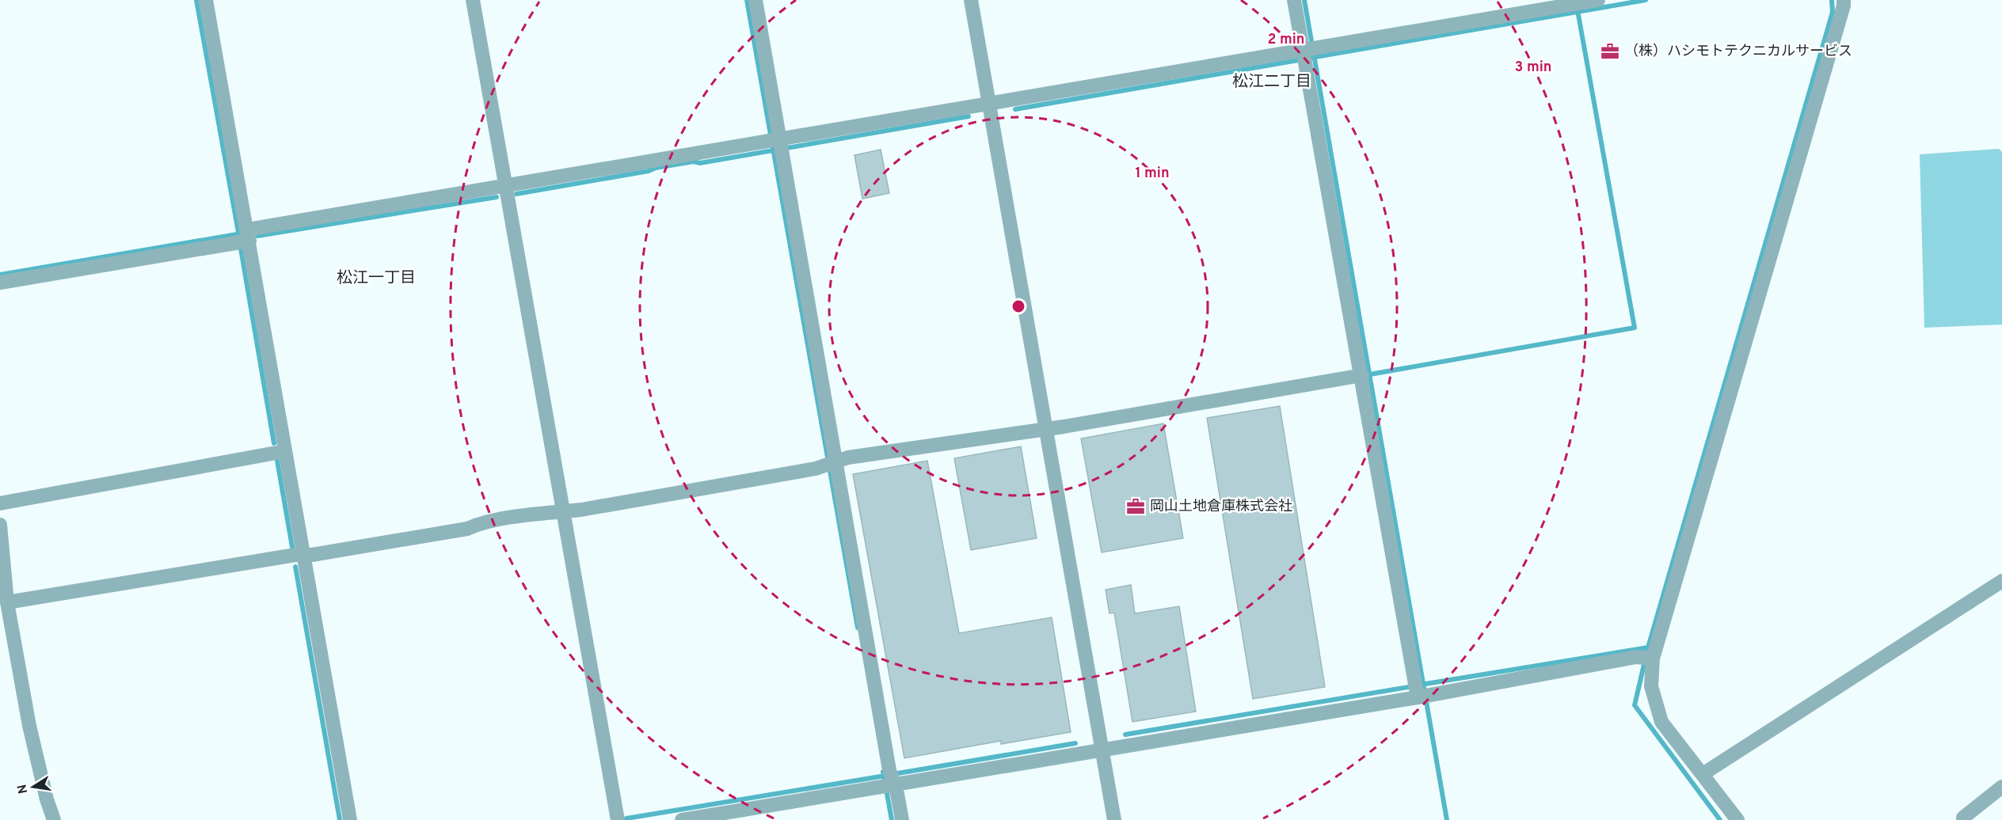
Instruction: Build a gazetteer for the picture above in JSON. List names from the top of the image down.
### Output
{
  "districts": ["松江二丁目", "松江一丁目"],
  "places": {
    "office": ["（株）ハシモトテクニカルサービス", "岡山土地倉庫株式会社"]
  },
  "north": "left",
  "rings": ["2 min", "3 min", "1 min"]
}
